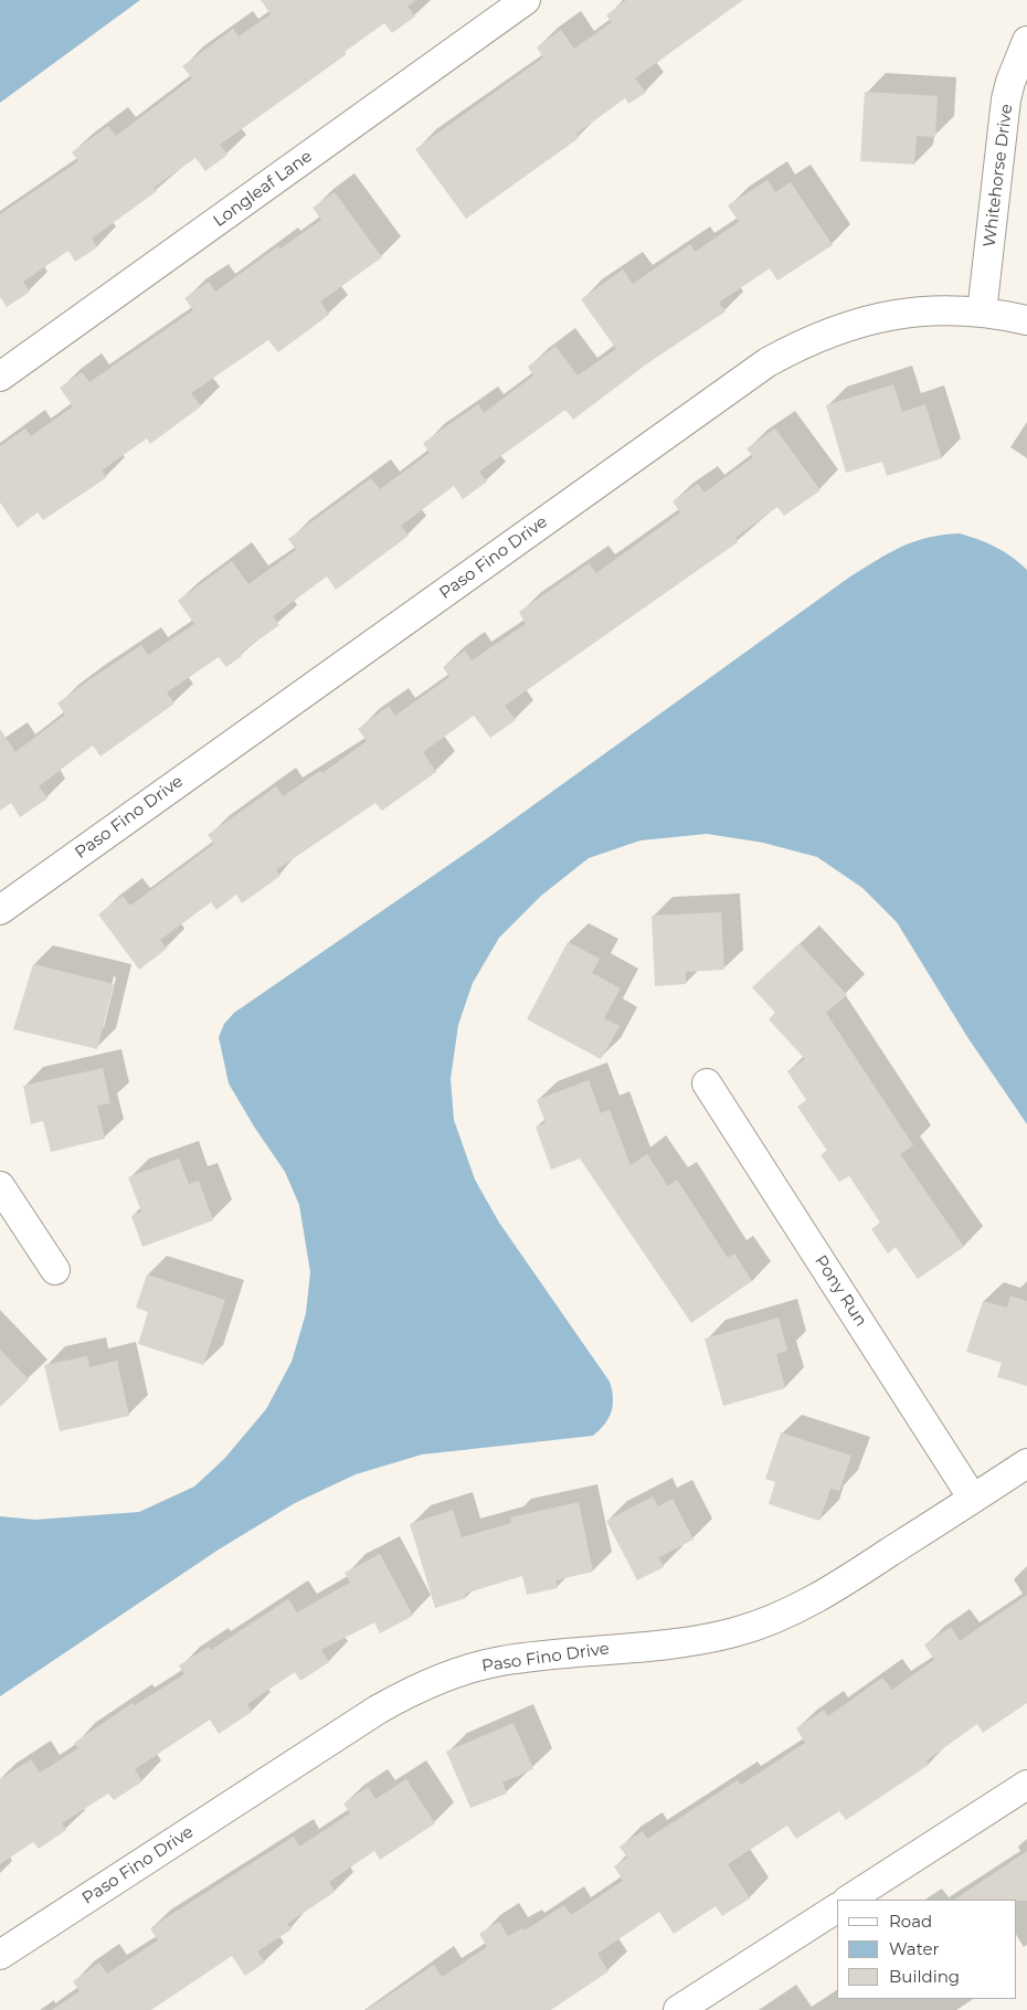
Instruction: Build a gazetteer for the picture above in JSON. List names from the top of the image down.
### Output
{
  "streets": {
    "street": [
      "Whitehorse Drive",
      "Longleaf Lane",
      "Paso Fino Drive",
      "Pony Run"
    ]
  },
  "crossings": [
    ["Whitehorse Drive", "Paso Fino Drive"],
    ["Paso Fino Drive", "Pony Run"]
  ],
  "legend": ["Road", "Water", "Building"]
}
